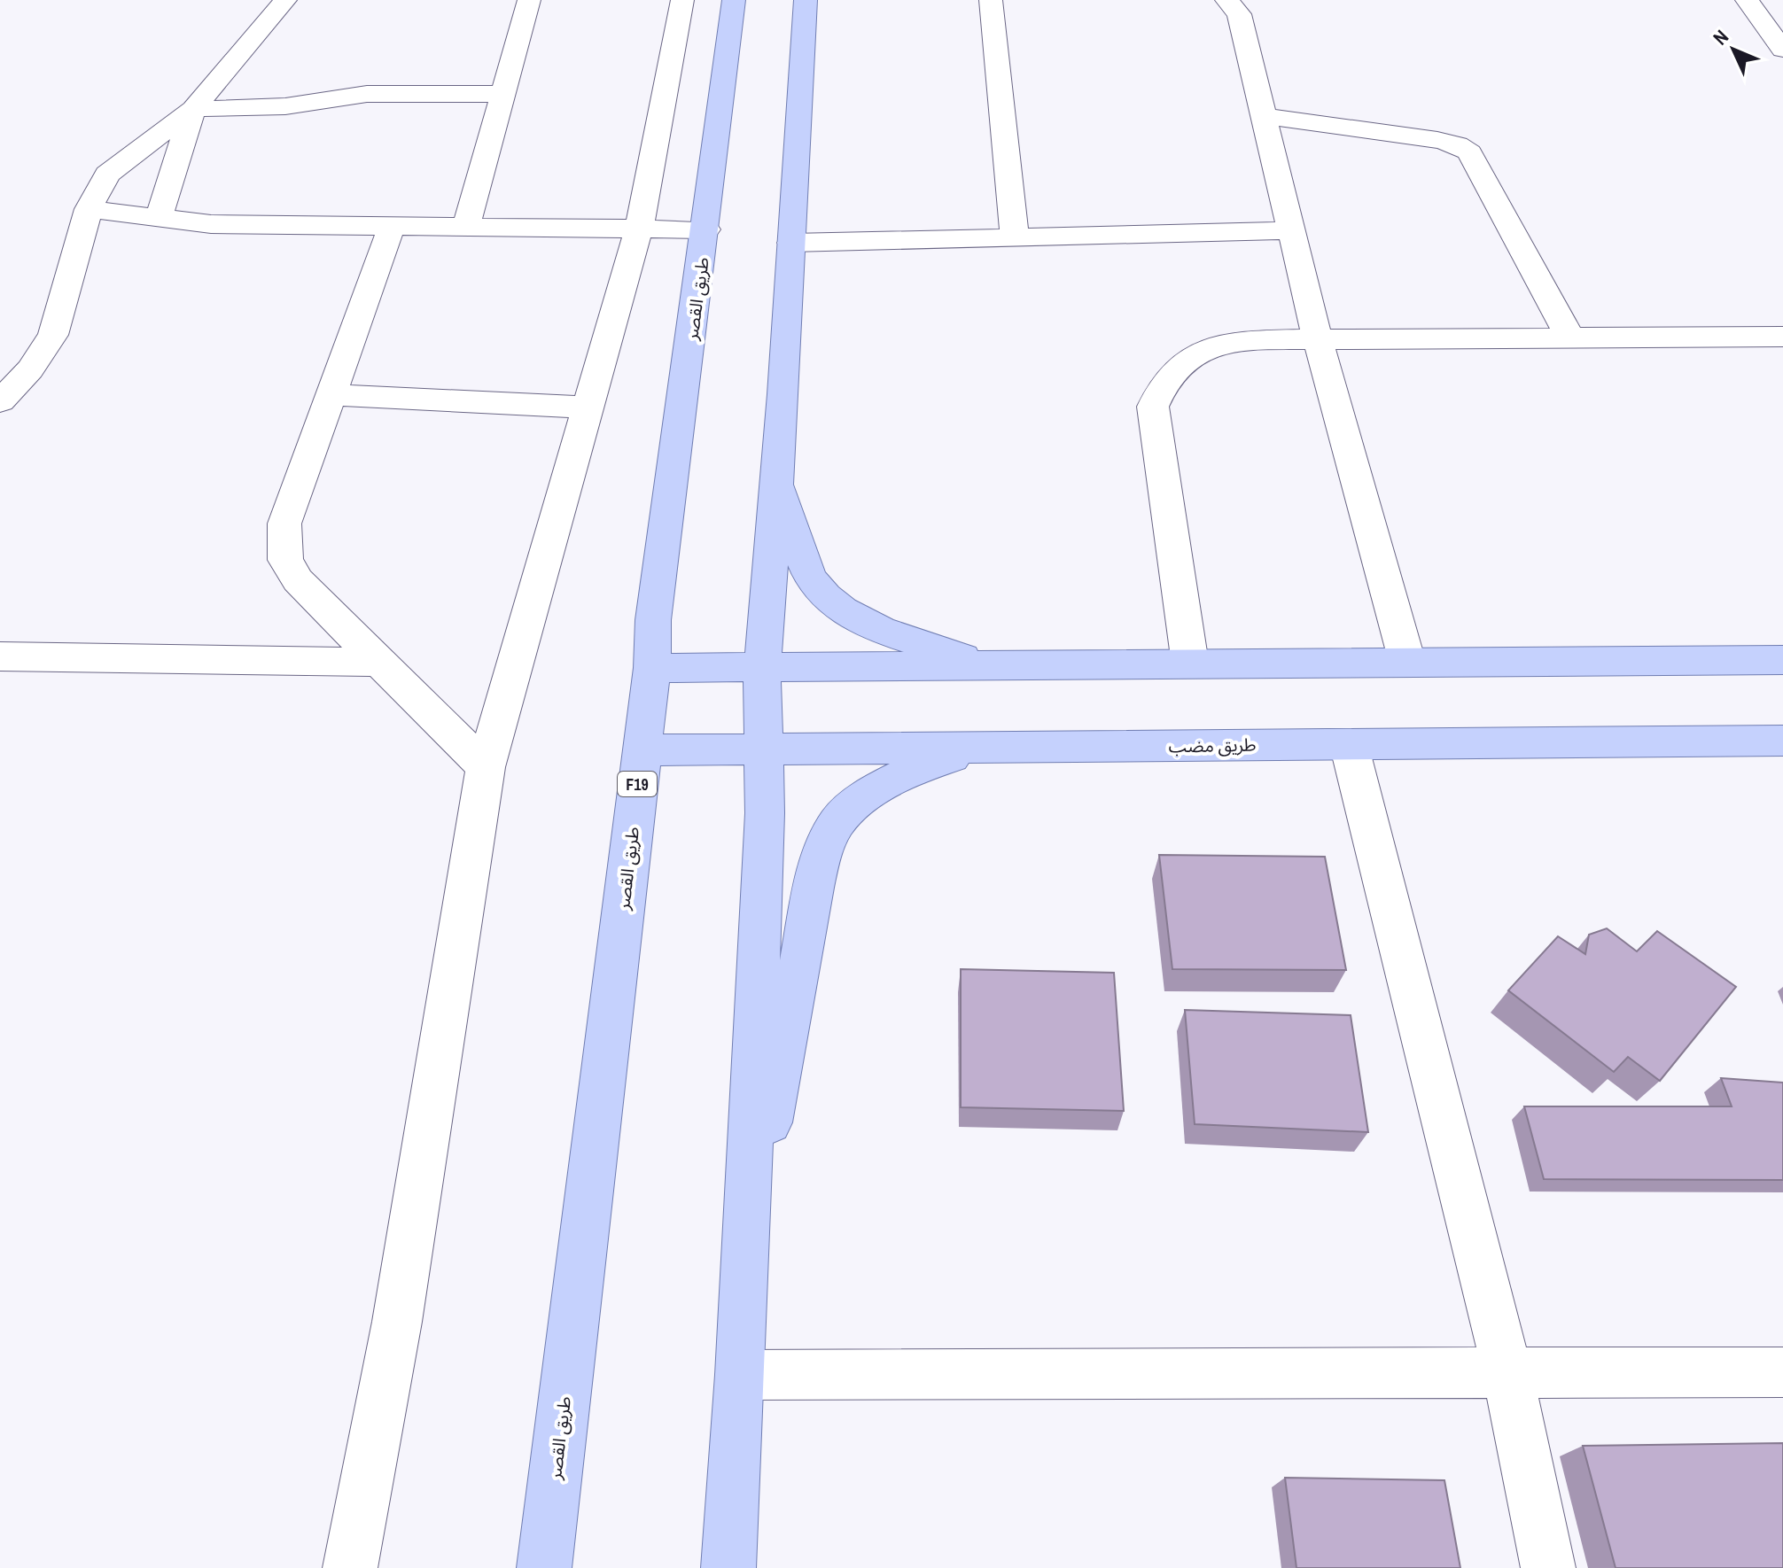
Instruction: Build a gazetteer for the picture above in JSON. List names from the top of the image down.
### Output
{
  "streets": {
    "main road": ["طريق القصر", "طريق مضب", "F19"]
  },
  "crossings": [
    ["طريق القصر", "طريق مضب"]
  ],
  "north": "top left"
}
